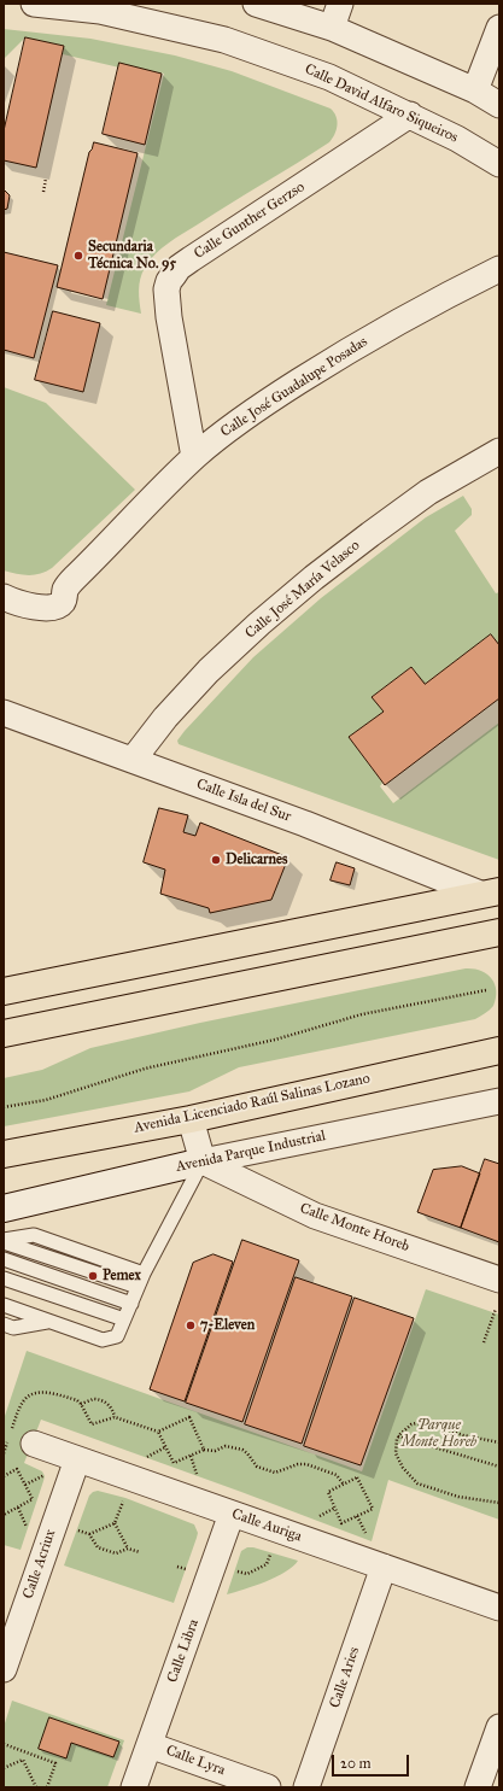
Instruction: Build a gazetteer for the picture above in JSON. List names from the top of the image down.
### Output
{
  "streets": {
    "main road": ["Avenida Licenciado Raúl Salinas Lozano"],
    "street": [
      "Calle David Alfaro Siqueiros",
      "Calle Gunther Gerzso",
      "Calle José Guadalupe Posadas",
      "Calle José María Velasco",
      "Calle Isla del Sur",
      "Avenida Parque Industrial",
      "Calle Monte Horeb",
      "Calle Auriga",
      "Calle Acriux",
      "Calle Libra",
      "Calle Aries",
      "Calle Lyra"
    ]
  },
  "crossings": [
    ["Calle David Alfaro Siqueiros", "Calle Gunther Gerzso"],
    ["Calle Gunther Gerzso", "Calle José Guadalupe Posadas"],
    ["Calle José María Velasco", "Calle Isla del Sur"],
    ["Avenida Parque Industrial", "Calle Monte Horeb"],
    ["Calle Auriga", "Calle Acriux"],
    ["Calle Auriga", "Calle Libra"],
    ["Calle Auriga", "Calle Aries"],
    ["Calle Libra", "Calle Lyra"]
  ],
  "parks": ["Parque Monte Horeb"],
  "places": [
    "Secundaria Técnica No. 95",
    "Delicarnes",
    "Pemex",
    "7-Eleven"
  ],
  "scale_bar": "20 m"
}
